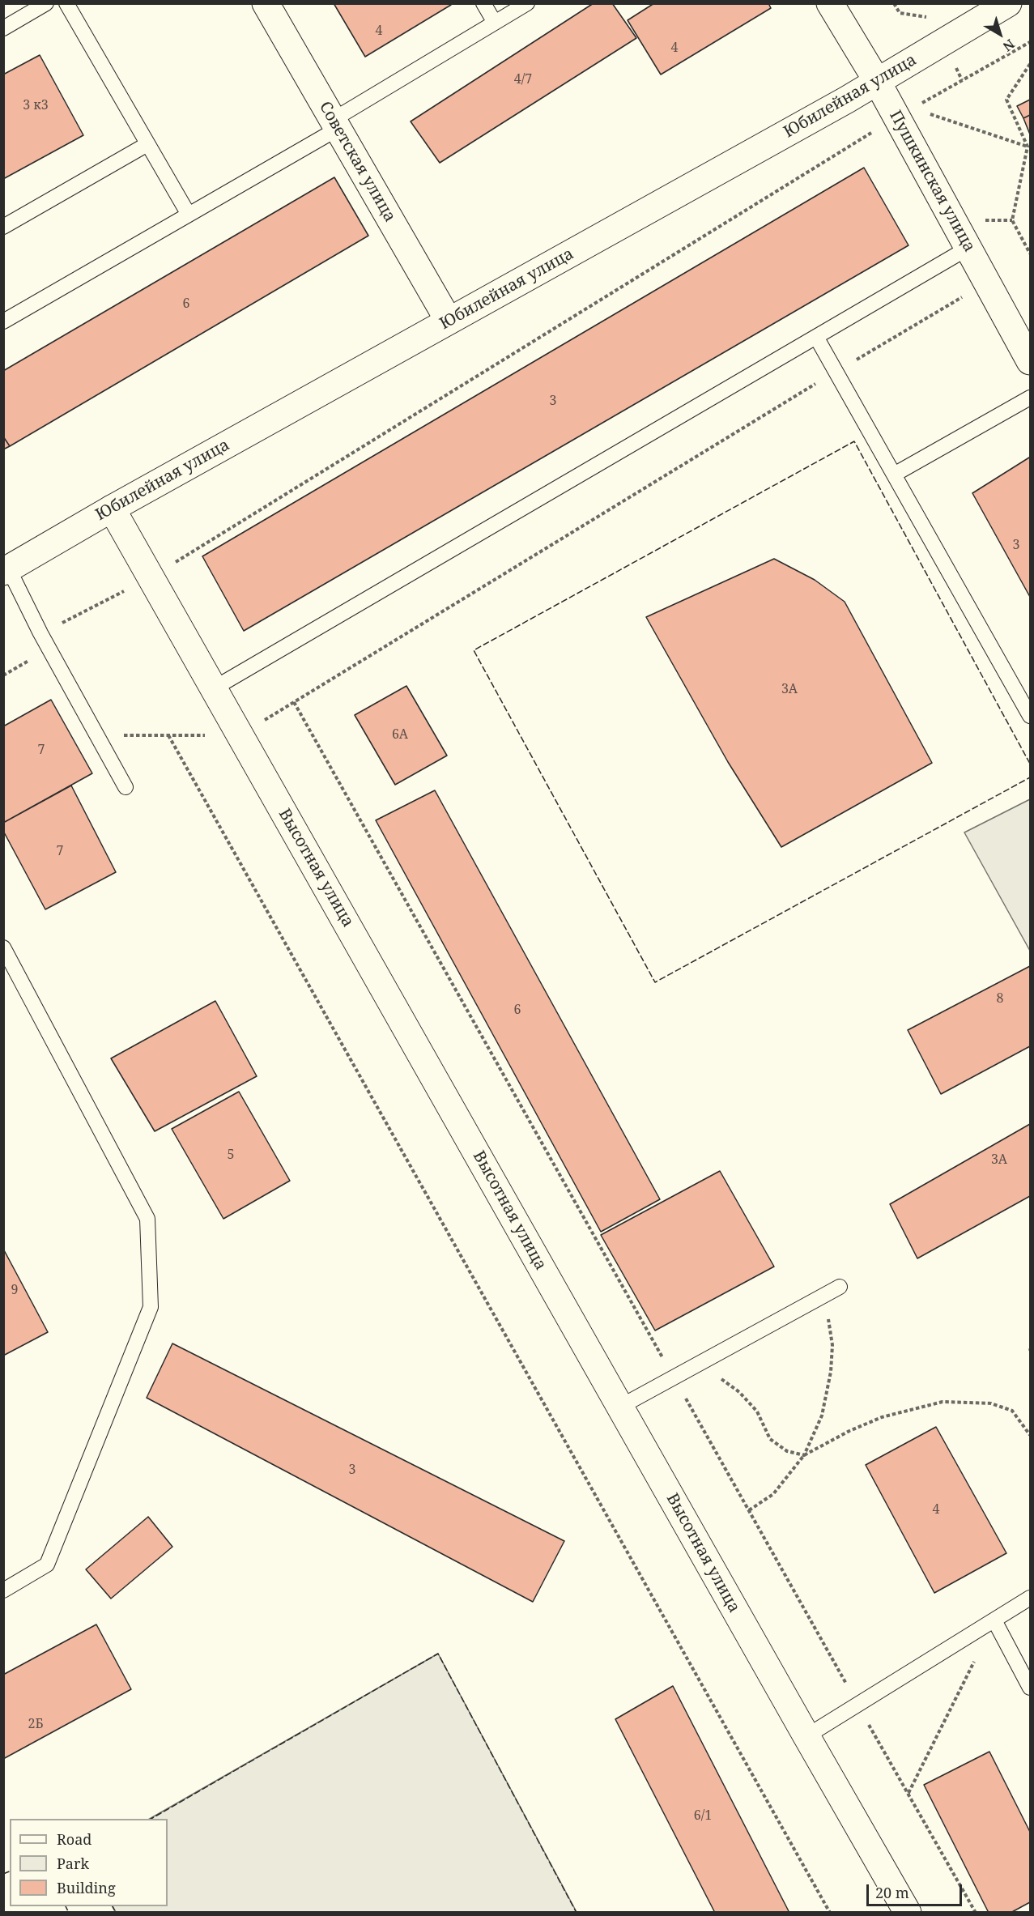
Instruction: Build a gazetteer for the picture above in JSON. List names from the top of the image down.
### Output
{
  "streets": {
    "street": [
      "Юбилейная улица",
      "Советская улица",
      "Пушкинская улица",
      "Высотная улица"
    ]
  },
  "crossings": [
    ["Юбилейная улица", "Советская улица"],
    ["Юбилейная улица", "Пушкинская улица"],
    ["Юбилейная улица", "Высотная улица"]
  ],
  "house_numbers": [
    "4",
    "4",
    "4/7",
    "3 к3",
    "6",
    "3",
    "3",
    "3А",
    "6А",
    "7",
    "7",
    "8",
    "6",
    "5",
    "3А",
    "9",
    "3",
    "4",
    "2Б",
    "6/1"
  ],
  "legend": ["Road", "Park", "Building"],
  "scale_bar": "20 m",
  "north": "bottom right"
}
